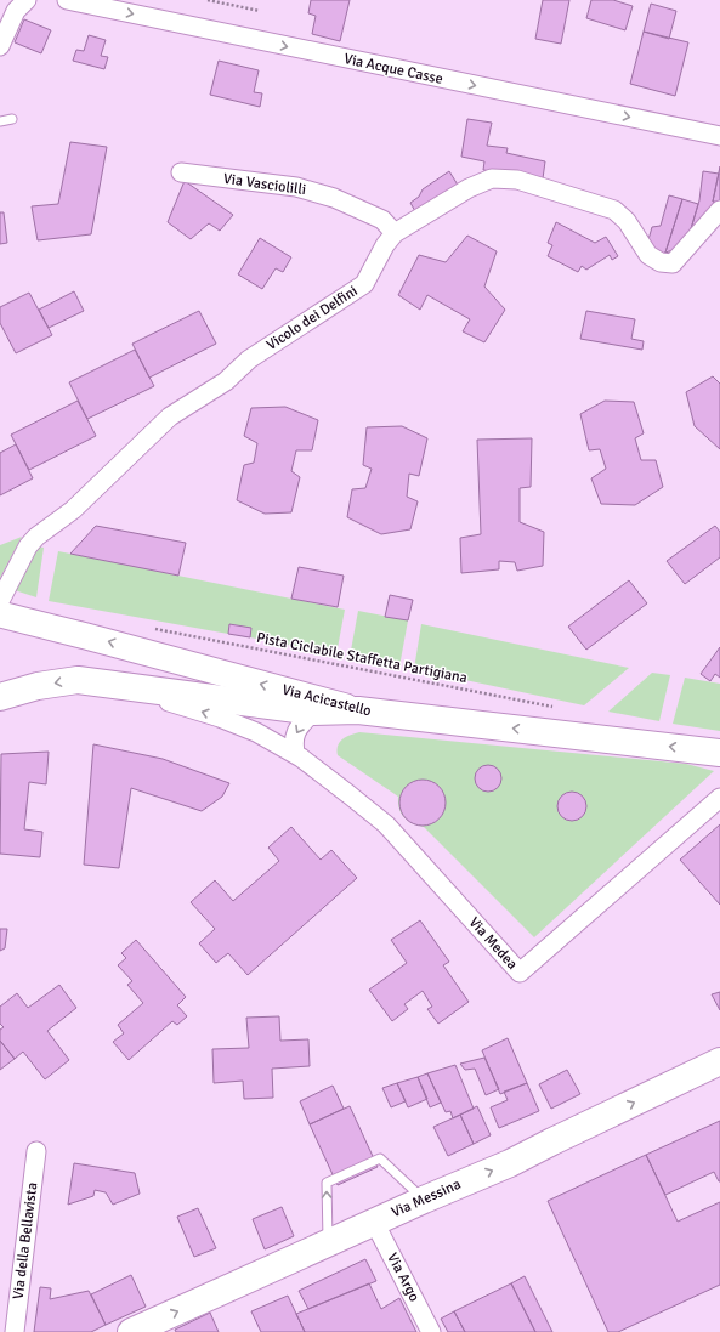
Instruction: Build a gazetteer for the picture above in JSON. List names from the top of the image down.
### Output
{
  "streets": {
    "main road": ["Via Acicastello", "Via Messina"],
    "street": [
      "Via Acque Casse",
      "Via Vasciolilli",
      "Vicolo dei Delfini",
      "Via Medea",
      "Via della Bellavista",
      "Via Argo"
    ],
    "path": ["Pista Ciclabile Staffetta Partigiana"]
  },
  "crossings": [
    ["Via Vasciolilli", "Vicolo dei Delfini"],
    ["Via Messina", "Via Argo"]
  ],
  "one_way": ["Via Acque Casse", "Via Messina"]
}
